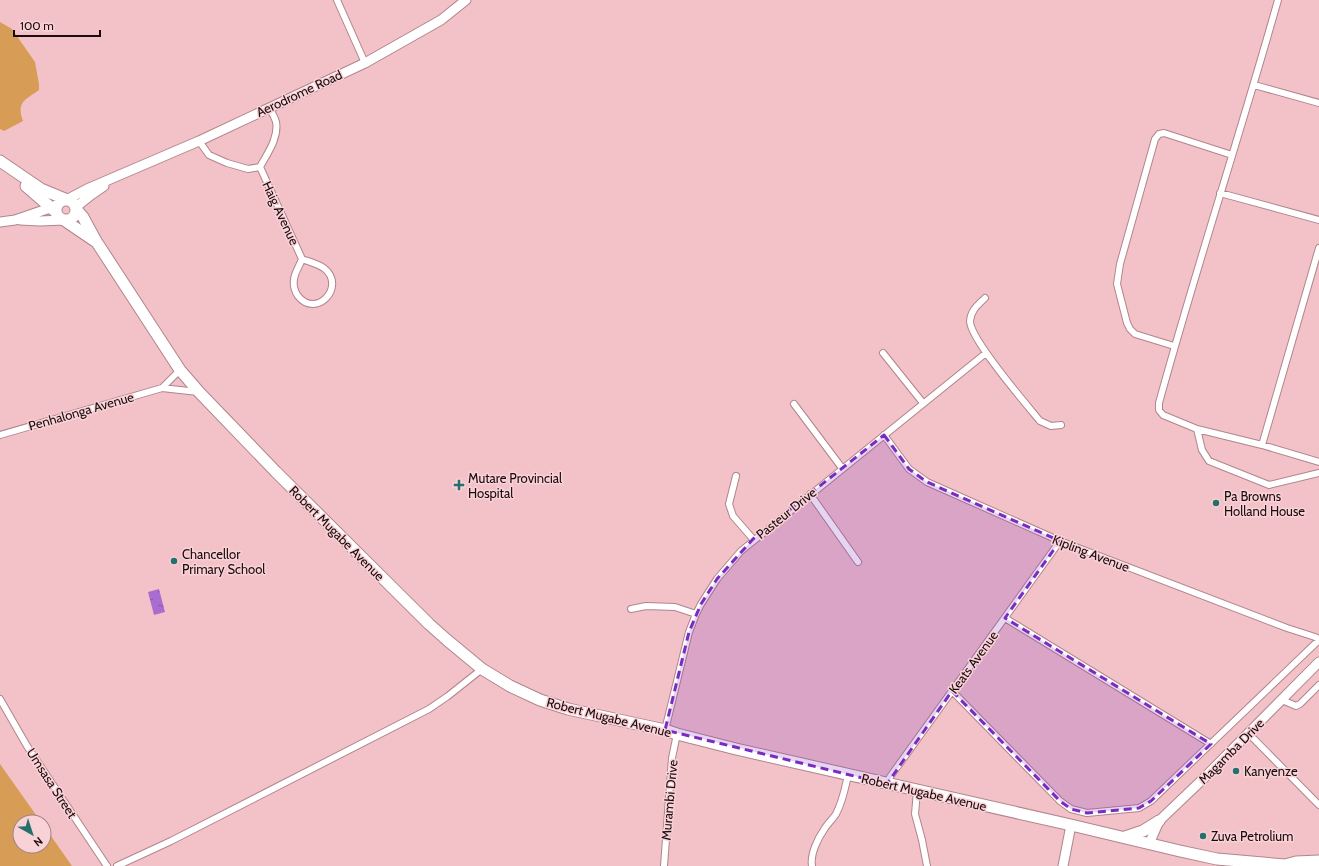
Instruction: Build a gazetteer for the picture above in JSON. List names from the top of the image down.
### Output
{
  "streets": {
    "highway": ["Robert Mugabe Avenue"],
    "street": [
      "Aerodrome Road",
      "Haig Avenue",
      "Penhalonga Avenue",
      "Pasteur Drive",
      "Kipling Avenue",
      "Keats Avenue",
      "Magamba Drive",
      "Umsasa Street",
      "Murambi Drive"
    ]
  },
  "crossings": [
    ["Aerodrome Road", "Robert Mugabe Avenue"],
    ["Penhalonga Avenue", "Robert Mugabe Avenue"],
    ["Pasteur Drive", "Robert Mugabe Avenue"],
    ["Pasteur Drive", "Kipling Avenue"],
    ["Robert Mugabe Avenue", "Keats Avenue"],
    ["Robert Mugabe Avenue", "Magamba Drive"],
    ["Robert Mugabe Avenue", "Murambi Drive"],
    ["Kipling Avenue", "Keats Avenue"]
  ],
  "places": {
    "health": ["Mutare Provincial Hospital"],
    "other": [
      "Pa Browns Holland House",
      "Chancellor Primary School",
      "Kanyenze",
      "Zuva Petrolium"
    ]
  },
  "scale_bar": "100 m",
  "north": "bottom right"
}
